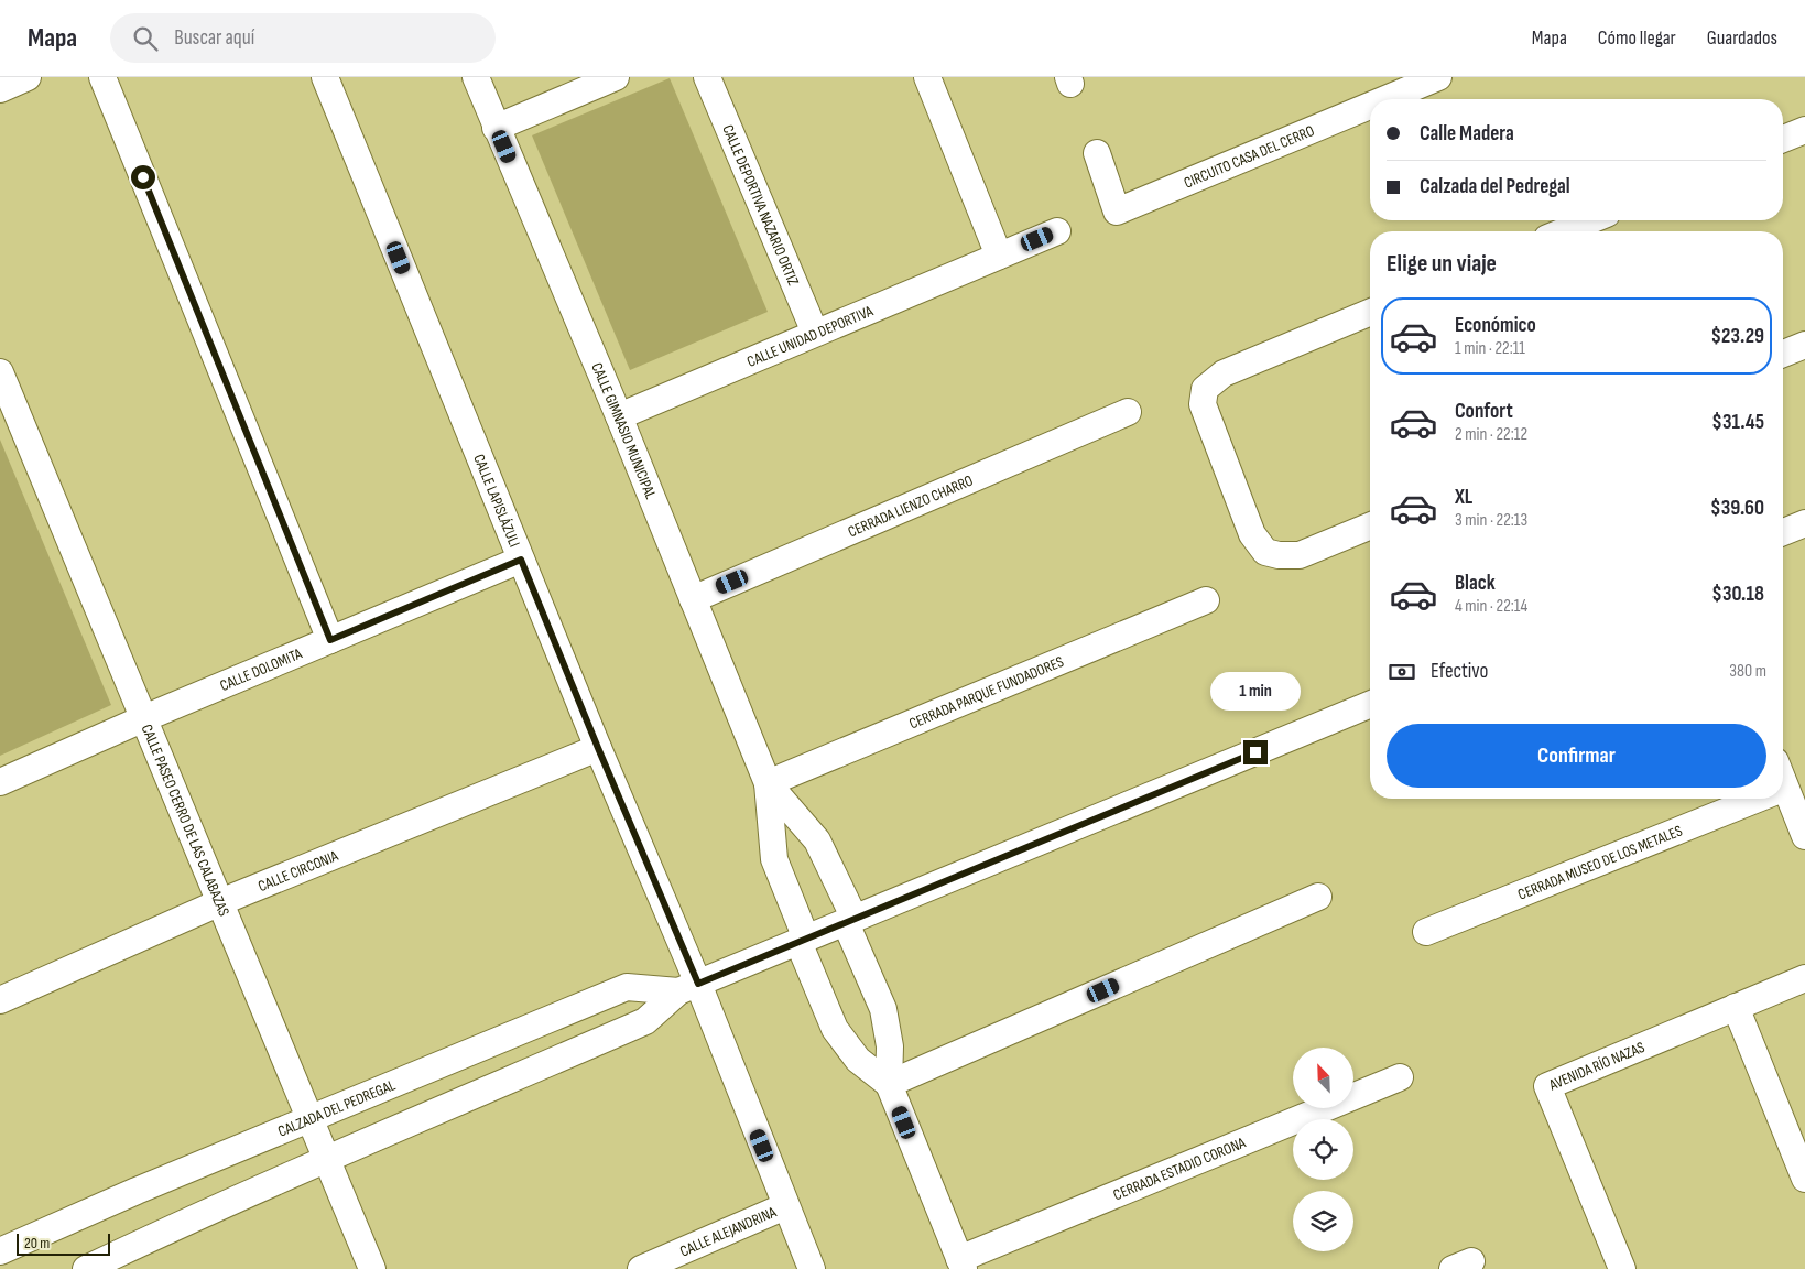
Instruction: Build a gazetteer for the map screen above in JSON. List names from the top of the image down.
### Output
{
  "streets": {
    "street": [
      "CIRCUITO CASA DEL CERRO",
      "CALLE DEPORTIVA NAZARIO ORTIZ",
      "CALLE UNIDAD DEPORTIVA",
      "CALLE GIMNASIO MUNICIPAL",
      "CALLE LAPISLÁZULI",
      "CERRADA LIENZO CHARRO",
      "CALLE DOLOMITA",
      "CERRADA PARQUE FUNDADORES",
      "CALLE PASEO CERRO DE LAS CALABAZAS",
      "CERRADA MUSEO DE LOS METALES",
      "CALLE CIRCONIA",
      "AVENIDA RÍO NAZAS",
      "CALZADA DEL PEDREGAL",
      "CERRADA ESTADIO CORONA",
      "CALLE ALEJANDRINA"
    ]
  },
  "crossings": [
    ["CALLE DEPORTIVA NAZARIO ORTIZ", "CALLE UNIDAD DEPORTIVA"],
    ["CALLE UNIDAD DEPORTIVA", "CALLE GIMNASIO MUNICIPAL"],
    ["CALLE GIMNASIO MUNICIPAL", "CERRADA LIENZO CHARRO"],
    ["CALLE GIMNASIO MUNICIPAL", "CERRADA PARQUE FUNDADORES"],
    ["CALLE GIMNASIO MUNICIPAL", "CALZADA DEL PEDREGAL"],
    ["CALLE LAPISLÁZULI", "CALLE DOLOMITA"],
    ["CALLE LAPISLÁZULI", "CALLE CIRCONIA"],
    ["CALLE LAPISLÁZULI", "CALZADA DEL PEDREGAL"],
    ["CALLE LAPISLÁZULI", "CALLE ALEJANDRINA"],
    ["CALLE DOLOMITA", "CALLE PASEO CERRO DE LAS CALABAZAS"],
    ["CALLE PASEO CERRO DE LAS CALABAZAS", "CALLE CIRCONIA"],
    ["CALLE PASEO CERRO DE LAS CALABAZAS", "CALZADA DEL PEDREGAL"]
  ],
  "scale_bar": "20 m",
  "north": "top left",
  "page": {
    "header": "Mapa",
    "search": "Buscar aquí",
    "nav": ["Mapa", "Cómo llegar", "Guardados"],
    "banner": ["Calle Madera", "Calzada del Pedregal"],
    "heading": "Elige un viaje",
    "list": [
      {
        "name": "Económico",
        "note": "1 min · 22:11",
        "value": "$23.29"
      },
      {
        "name": "Confort",
        "note": "2 min · 22:12",
        "value": "$31.45"
      },
      {
        "name": "XL",
        "note": "3 min · 22:13",
        "value": "$39.60"
      },
      {
        "name": "Black",
        "note": "4 min · 22:14",
        "value": "$30.18"
      }
    ],
    "pay": ["Efectivo", "380 m"],
    "bubble": "1 min",
    "buttons": "Confirmar",
    "scale": "20 m"
  }
}
